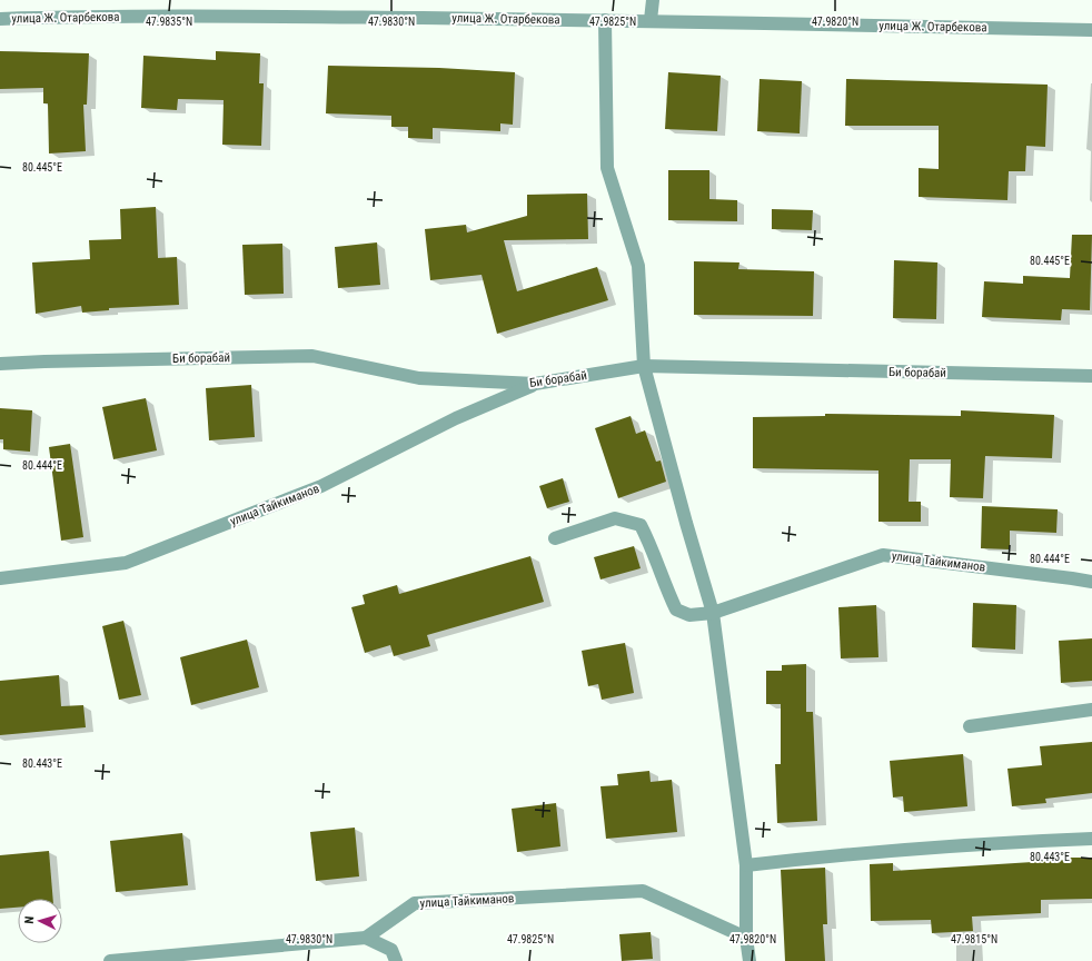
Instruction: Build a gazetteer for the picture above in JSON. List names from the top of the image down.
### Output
{
  "streets": {
    "street": ["улица Ж. Отарбекова", "Би борабай", "улица Тайкиманов"]
  },
  "crossings": [
    ["Би борабай", "улица Тайкиманов"]
  ],
  "north": "left",
  "coordinates": [
    "47.9835°N",
    "47.9830°N",
    "47.9825°N",
    "47.9820°N",
    "80.445°E",
    "80.444°E",
    "80.443°E",
    "47.9815°N"
  ]
}
